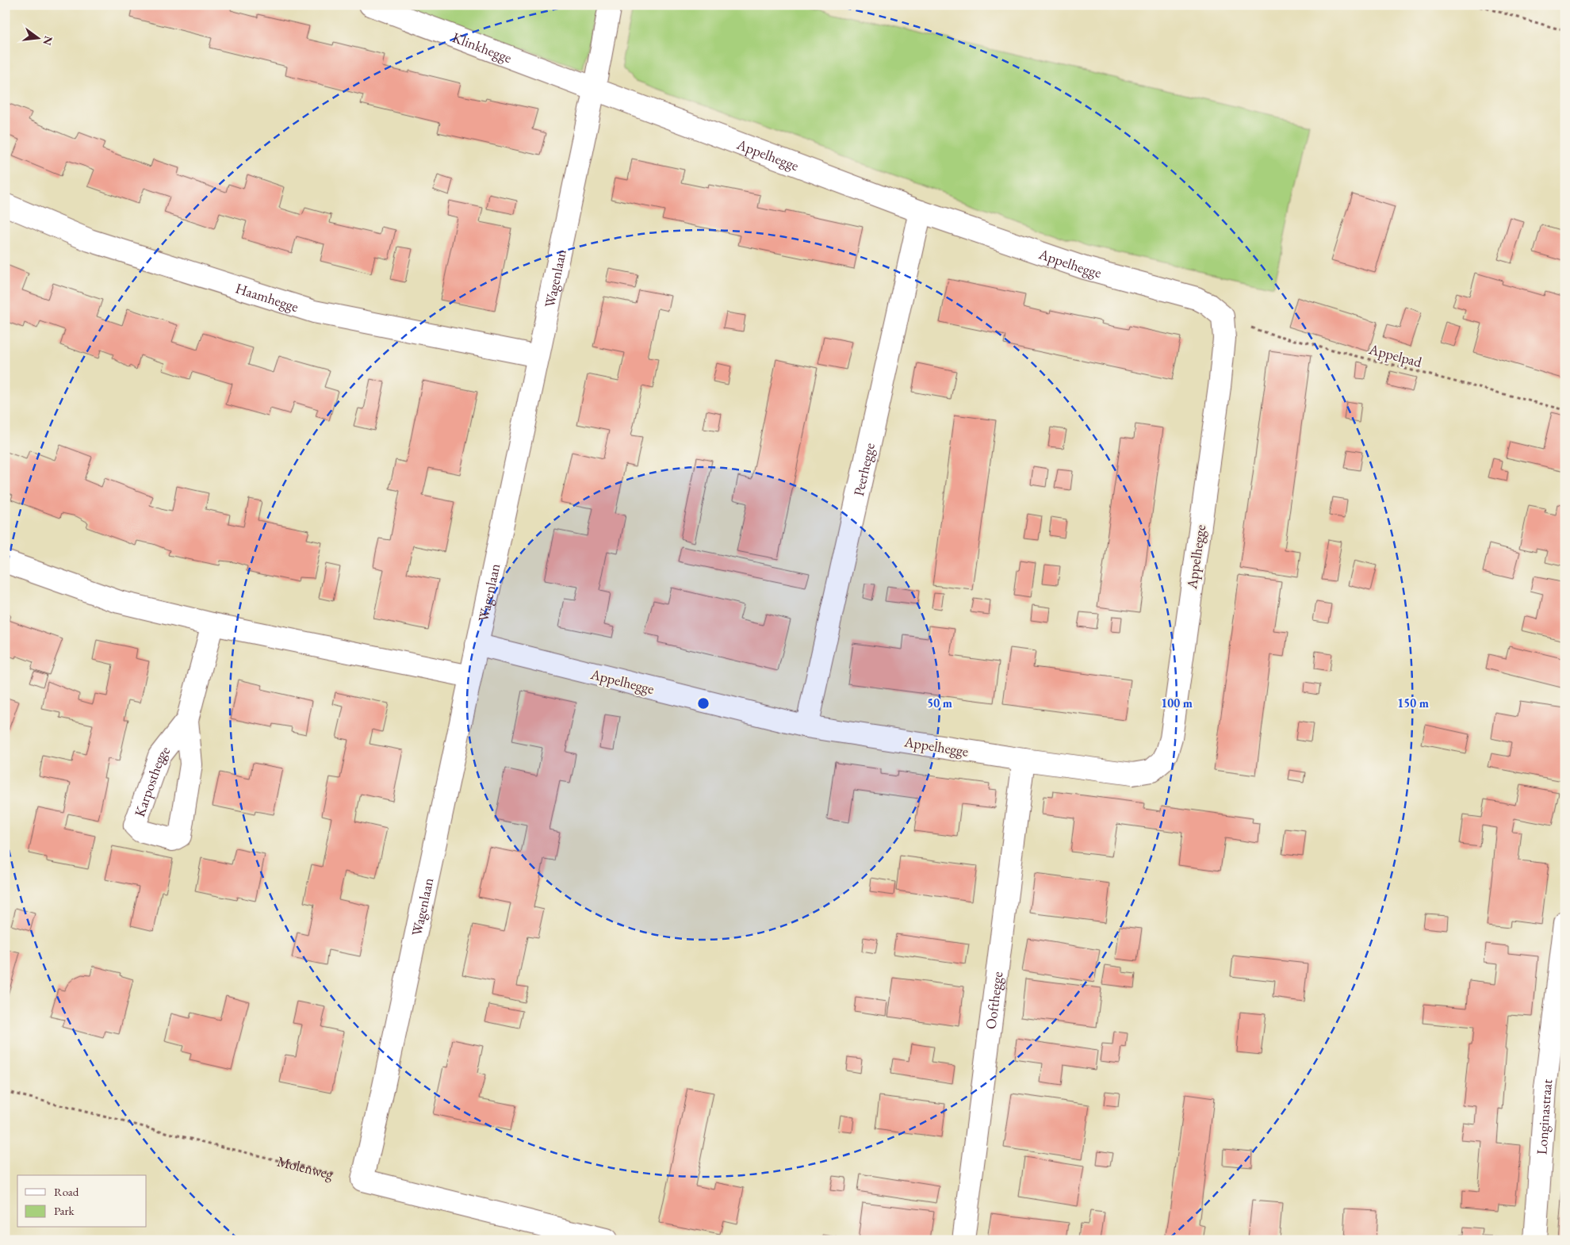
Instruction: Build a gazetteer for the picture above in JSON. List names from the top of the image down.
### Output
{
  "streets": {
    "street": [
      "Klinkhegge",
      "Appelhegge",
      "Wagenlaan",
      "Haamhegge",
      "Peerhegge",
      "Karposthegge",
      "Oofthegge",
      "Longinastraat"
    ],
    "path": ["Appelpad", "Molenweg"]
  },
  "crossings": [
    ["Klinkhegge", "Appelhegge"],
    ["Klinkhegge", "Wagenlaan"],
    ["Appelhegge", "Wagenlaan"],
    ["Appelhegge", "Appelpad"],
    ["Appelhegge", "Peerhegge"],
    ["Appelhegge", "Oofthegge"],
    ["Wagenlaan", "Haamhegge"],
    ["Wagenlaan", "Molenweg"]
  ],
  "legend": ["Road", "Park"],
  "north": "right",
  "rings": ["50 m", "100 m", "150 m"]
}
